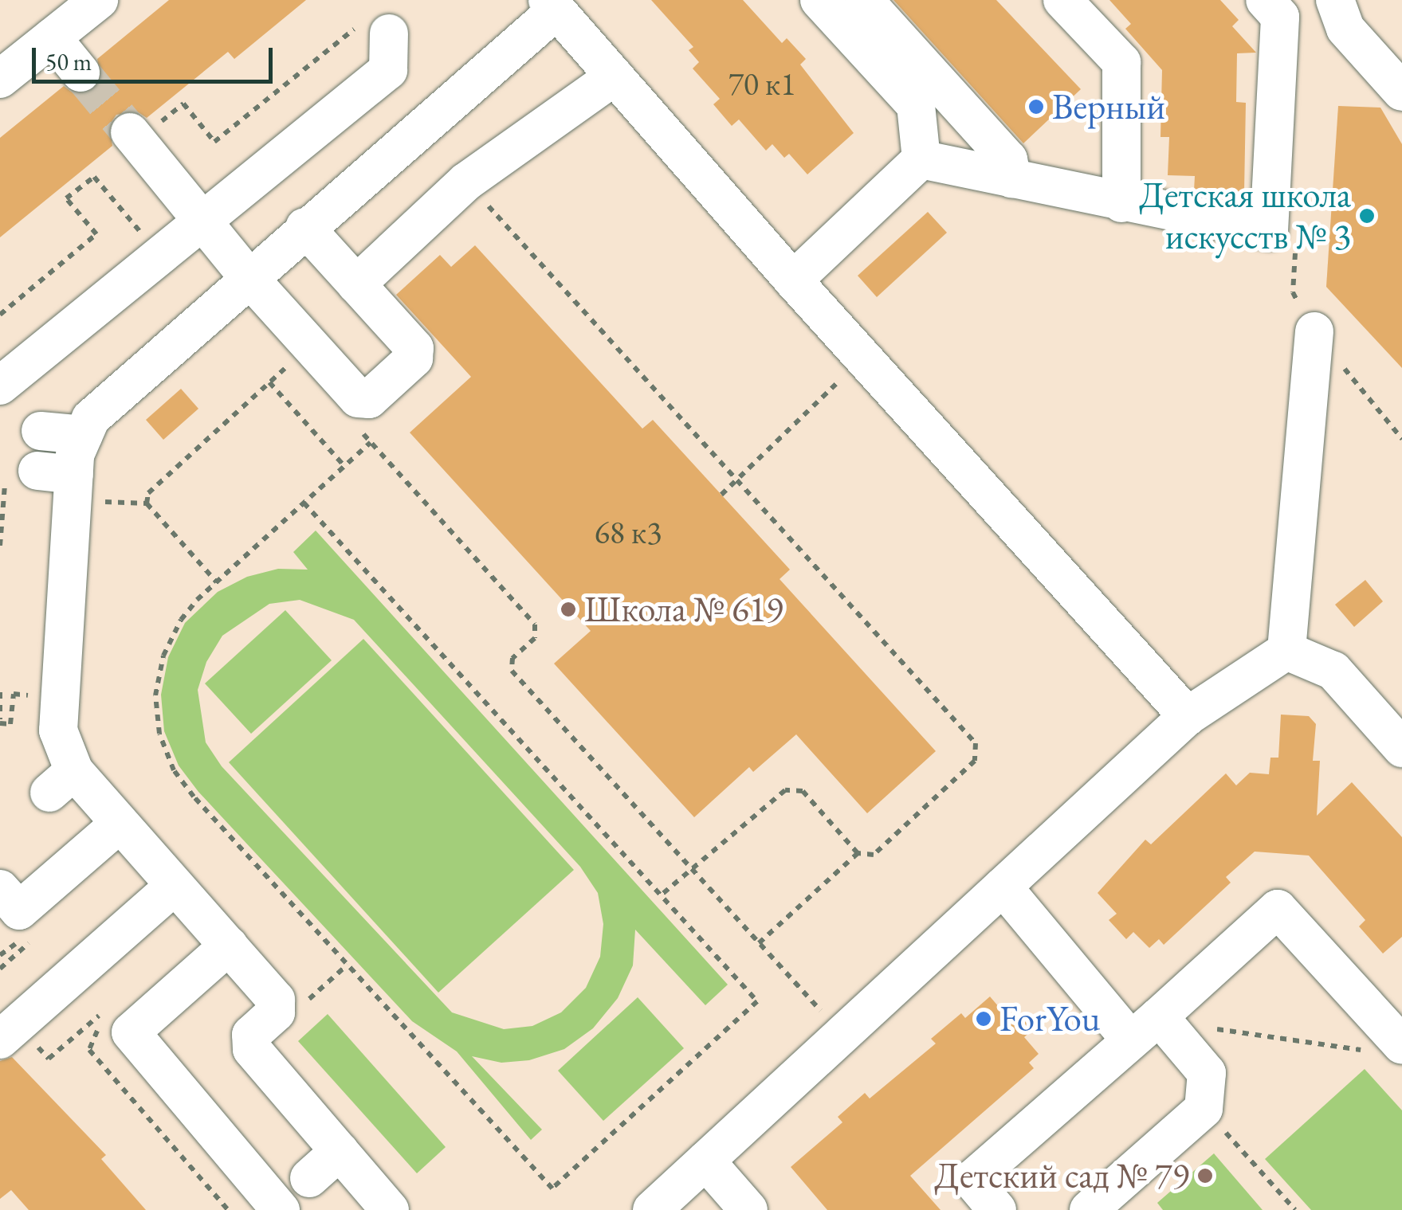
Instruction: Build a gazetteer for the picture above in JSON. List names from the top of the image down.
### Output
{
  "places": [
    "Верный",
    "Детская школа искусств № 3",
    "Школа № 619",
    "ForYou",
    "Детский сад № 79"
  ],
  "house_numbers": ["70 к1", "68 к3"],
  "scale_bar": "50 m"
}
